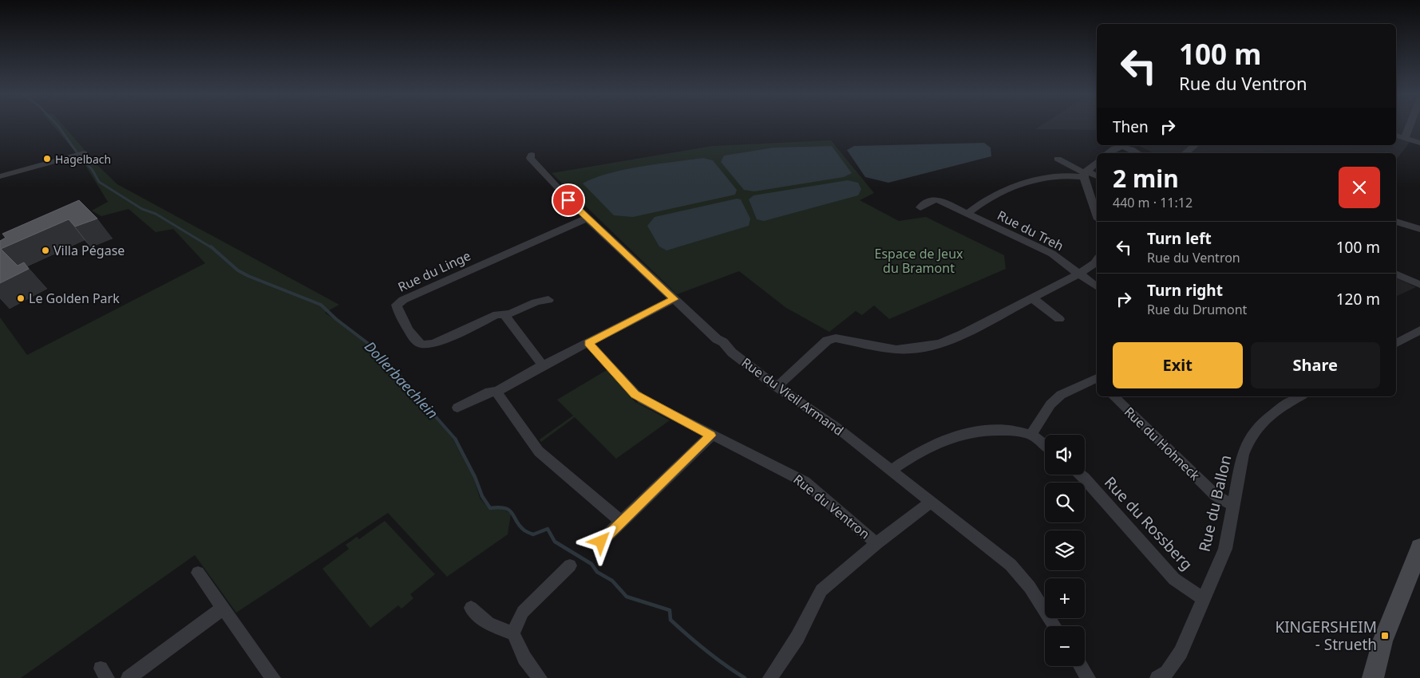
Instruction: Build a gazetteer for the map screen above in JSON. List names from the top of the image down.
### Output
{
  "streets": {
    "street": [
      "Rue du Treh",
      "Rue du Linge",
      "Rue du Vieil Armand",
      "Rue du Hohneck",
      "Rue du Ballon",
      "Rue du Ventron",
      "Rue du Rossberg"
    ]
  },
  "crossings": [
    ["Rue du Linge", "Rue du Vieil Armand"],
    ["Rue du Hohneck", "Rue du Ballon"],
    ["Rue du Ballon", "Rue du Rossberg"]
  ],
  "water": ["Dollerbaechlein"],
  "parks": ["Espace de Jeux du Bramont"],
  "places": {
    "other": ["Hagelbach", "Villa Pégase", "Le Golden Park"],
    "transit": ["KINGERSHEIM - Strueth"]
  },
  "page": {
    "turn": ["100 m", "Rue du Ventron"],
    "then": "Then",
    "heading": ["2 min", "440 m · 11:12"],
    "list": [
      {
        "name": "Turn left",
        "note": "Rue du Ventron",
        "value": "100 m"
      },
      {
        "name": "Turn right",
        "note": "Rue du Drumont",
        "value": "120 m"
      }
    ],
    "buttons": ["Exit", "Share"],
    "map_buttons": ["+", "−"]
  }
}
